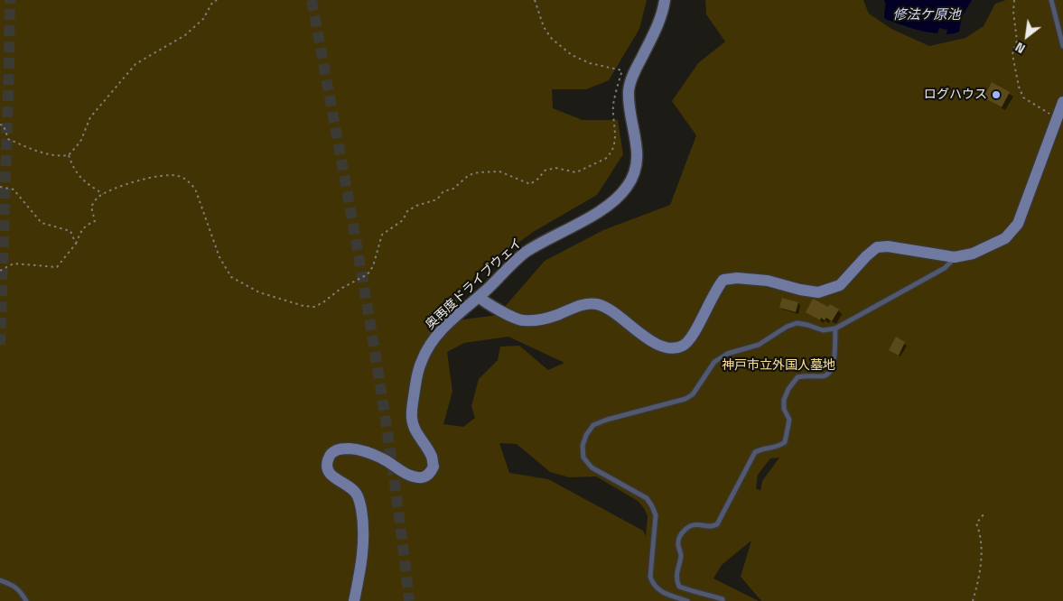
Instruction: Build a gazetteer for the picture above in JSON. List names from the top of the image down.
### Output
{
  "streets": {
    "street": ["奥再度ドライブウェイ"]
  },
  "water": ["修法ケ原池"],
  "parks": ["神戸市立外国人墓地"],
  "places": ["ログハウス"],
  "north": "bottom left"
}
